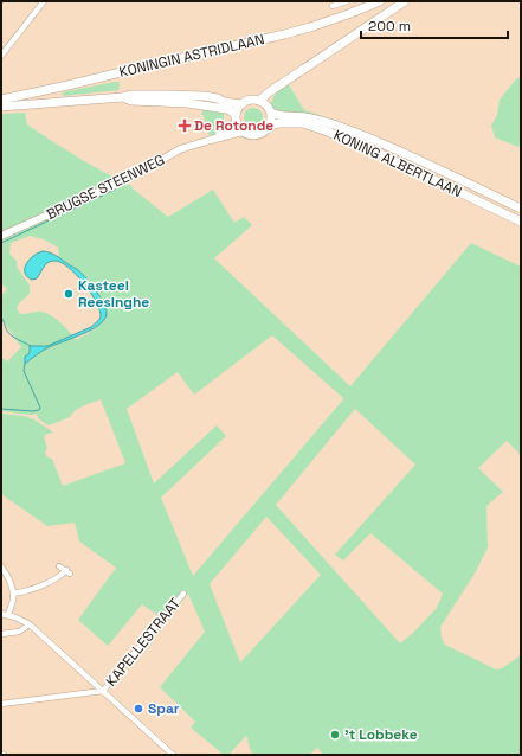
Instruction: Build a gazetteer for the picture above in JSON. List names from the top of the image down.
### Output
{
  "streets": {
    "main road": ["KONINGIN ASTRIDLAAN", "KONING ALBERTLAAN", "BRUGSE STEENWEG"],
    "street": ["KAPELLESTRAAT"]
  },
  "crossings": [
    ["KONINGIN ASTRIDLAAN", "KONING ALBERTLAAN"],
    ["KONINGIN ASTRIDLAAN", "BRUGSE STEENWEG"],
    ["KONING ALBERTLAAN", "BRUGSE STEENWEG"]
  ],
  "places": {
    "health": ["De Rotonde"],
    "other": ["Kasteel Reesinghe", "Spar", "'t Lobbeke"]
  },
  "scale_bar": "200 m"
}
